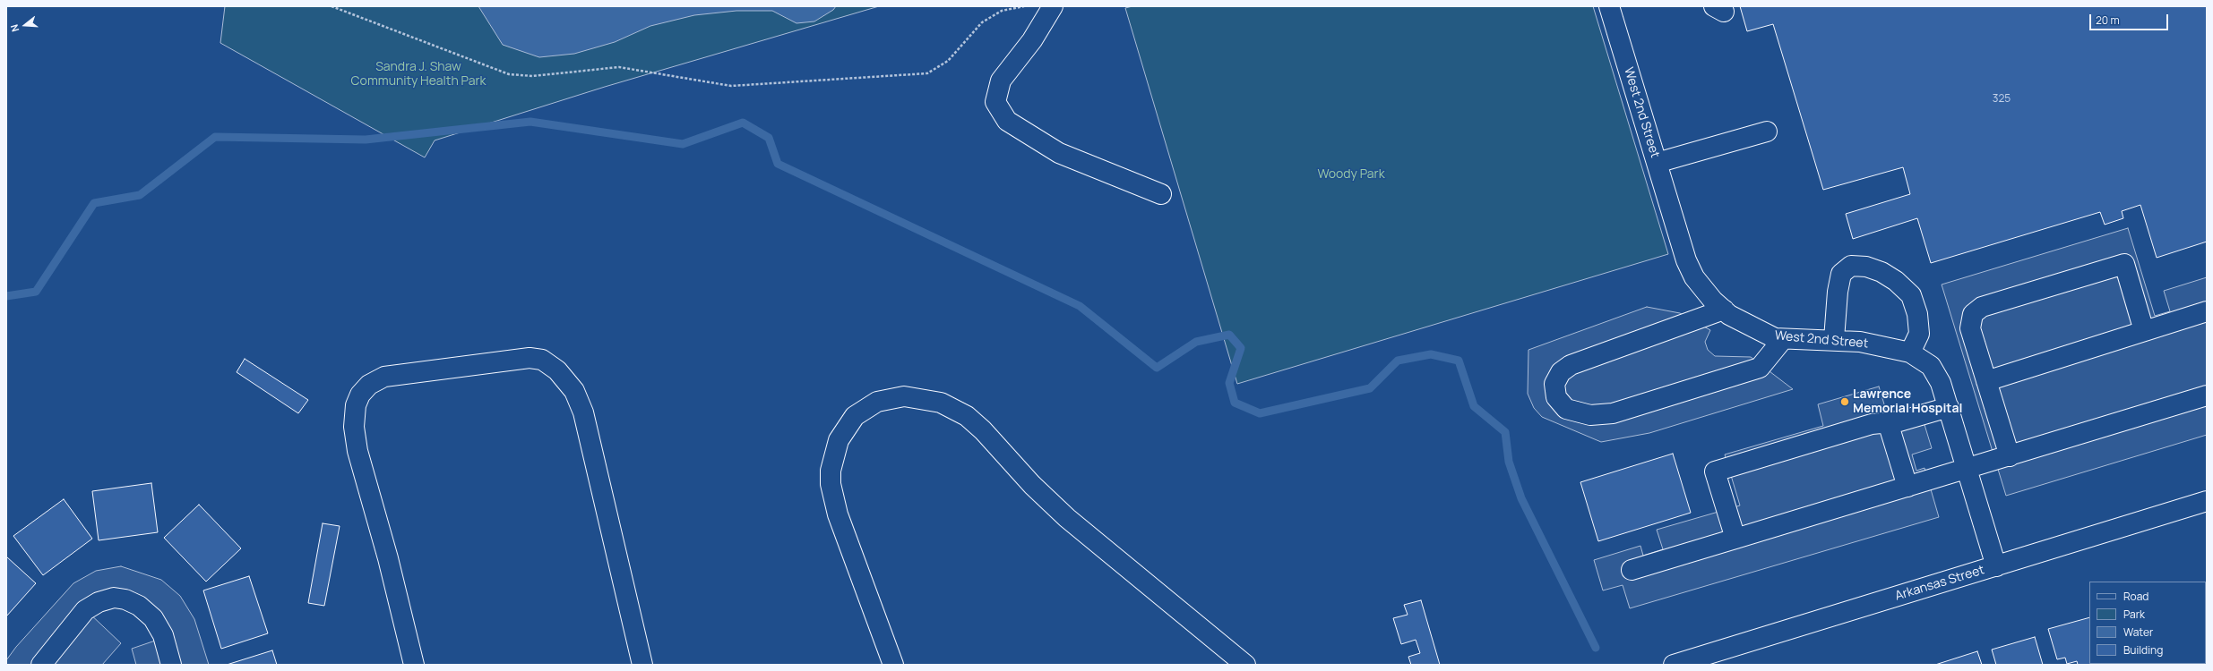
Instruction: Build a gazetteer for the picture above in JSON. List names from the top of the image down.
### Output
{
  "streets": {
    "street": ["West 2nd Street", "Arkansas Street"]
  },
  "crossings": [
    ["West 2nd Street", "Arkansas Street"]
  ],
  "parks": ["Sandra J. Shaw Community Health Park", "Woody Park"],
  "places": ["Lawrence Memorial Hospital"],
  "house_numbers": ["325"],
  "legend": [
    "Road",
    "Park",
    "Water",
    "Building"
  ],
  "scale_bar": "20 m",
  "north": "left"
}
